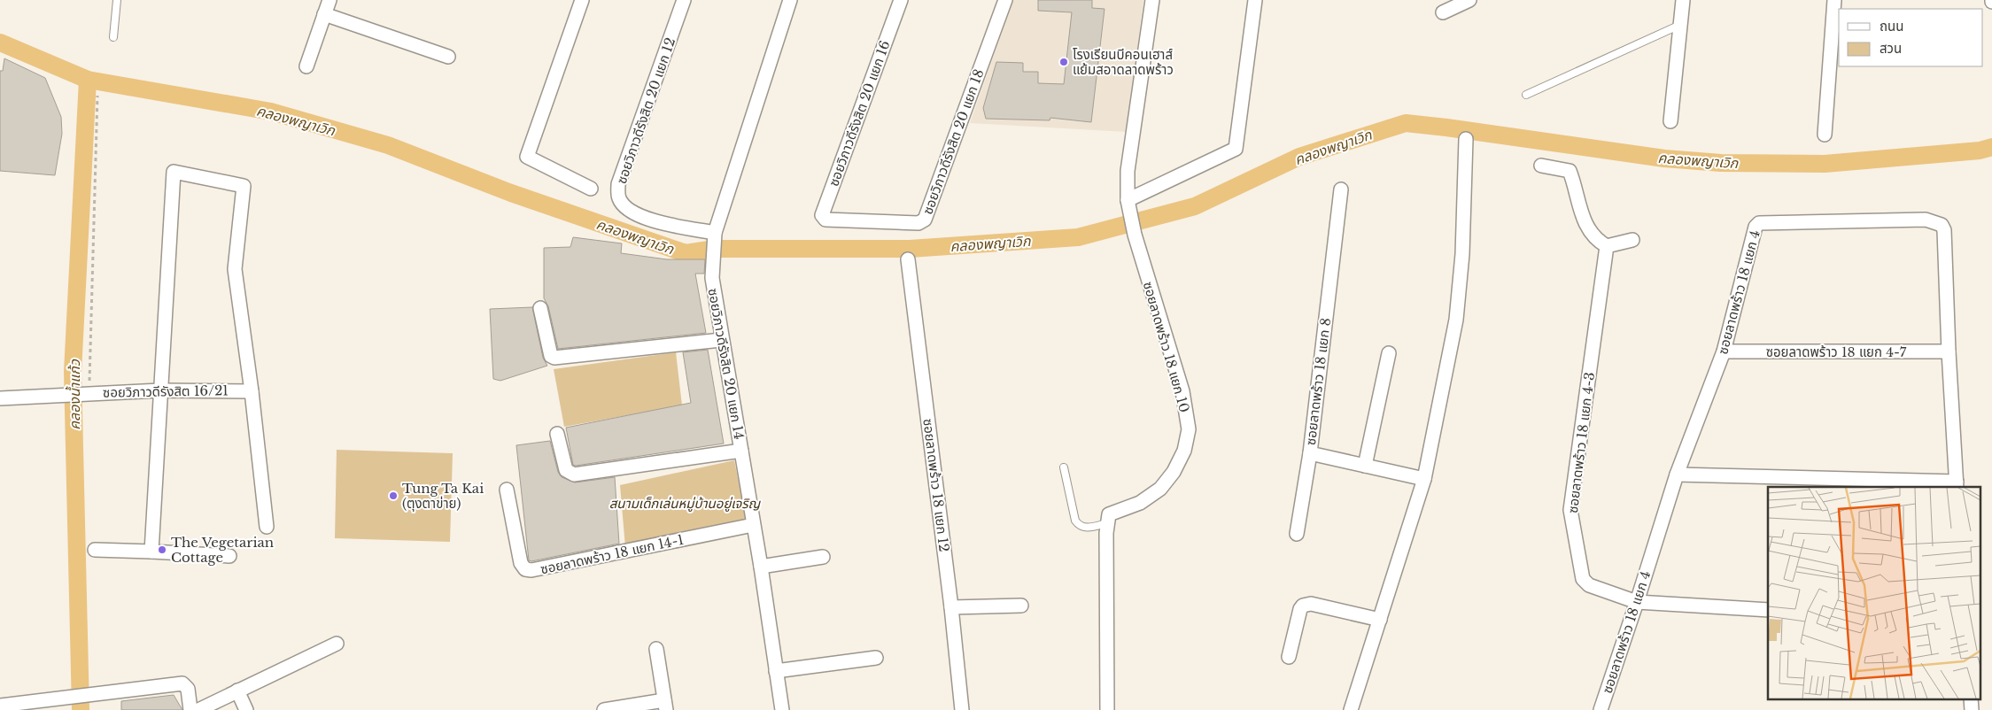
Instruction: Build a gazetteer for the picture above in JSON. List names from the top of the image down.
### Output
{
  "streets": {
    "street": [
      "ซอยวิภาวดีรังสิต 20 แยก 12",
      "ซอยวิภาวดีรังสิต 20 แยก 16",
      "ซอยวิภาวดีรังสิต 20 แยก 18",
      "ซอยลาดพร้าว 18 แยก 4",
      "ซอยลาดพร้าว 18 แยก 10",
      "ซอยลาดพร้าว 18 แยก 4-7",
      "ซอยวิภาวดีรังสิต 20 แยก 14",
      "ซอยลาดพร้าว 18 แยก 8",
      "ซอยวิภาวดีรังสิต 16/21",
      "ซอยลาดพร้าว 18 แยก 4-3",
      "ซอยลาดพร้าว 18 แยก 12",
      "ซอยลาดพร้าว 18 แยก 14-1"
    ]
  },
  "crossings": [
    ["ซอยวิภาวดีรังสิต 20 แยก 12", "ซอยวิภาวดีรังสิต 20 แยก 14"],
    ["ซอยวิภาวดีรังสิต 20 แยก 16", "ซอยวิภาวดีรังสิต 20 แยก 18"],
    ["ซอยลาดพร้าว 18 แยก 4", "ซอยลาดพร้าว 18 แยก 4-7"],
    ["ซอยลาดพร้าว 18 แยก 4", "ซอยลาดพร้าว 18 แยก 4-3"],
    ["ซอยวิภาวดีรังสิต 20 แยก 14", "ซอยลาดพร้าว 18 แยก 14-1"]
  ],
  "water": ["คลองพญาเวิก", "คลองน้ำแก้ว"],
  "parks": ["สนามเด็กเล่นหมู่บ้านอยู่เจริญ"],
  "places": ["โรงเรียนบีคอนเฮาส์ แย้มสอาดลาดพร้าว", "Tung Ta Kai (ตุงตาข่าย)", "The Vegetarian Cottage"],
  "legend": ["ถนน", "สวน"]
}
